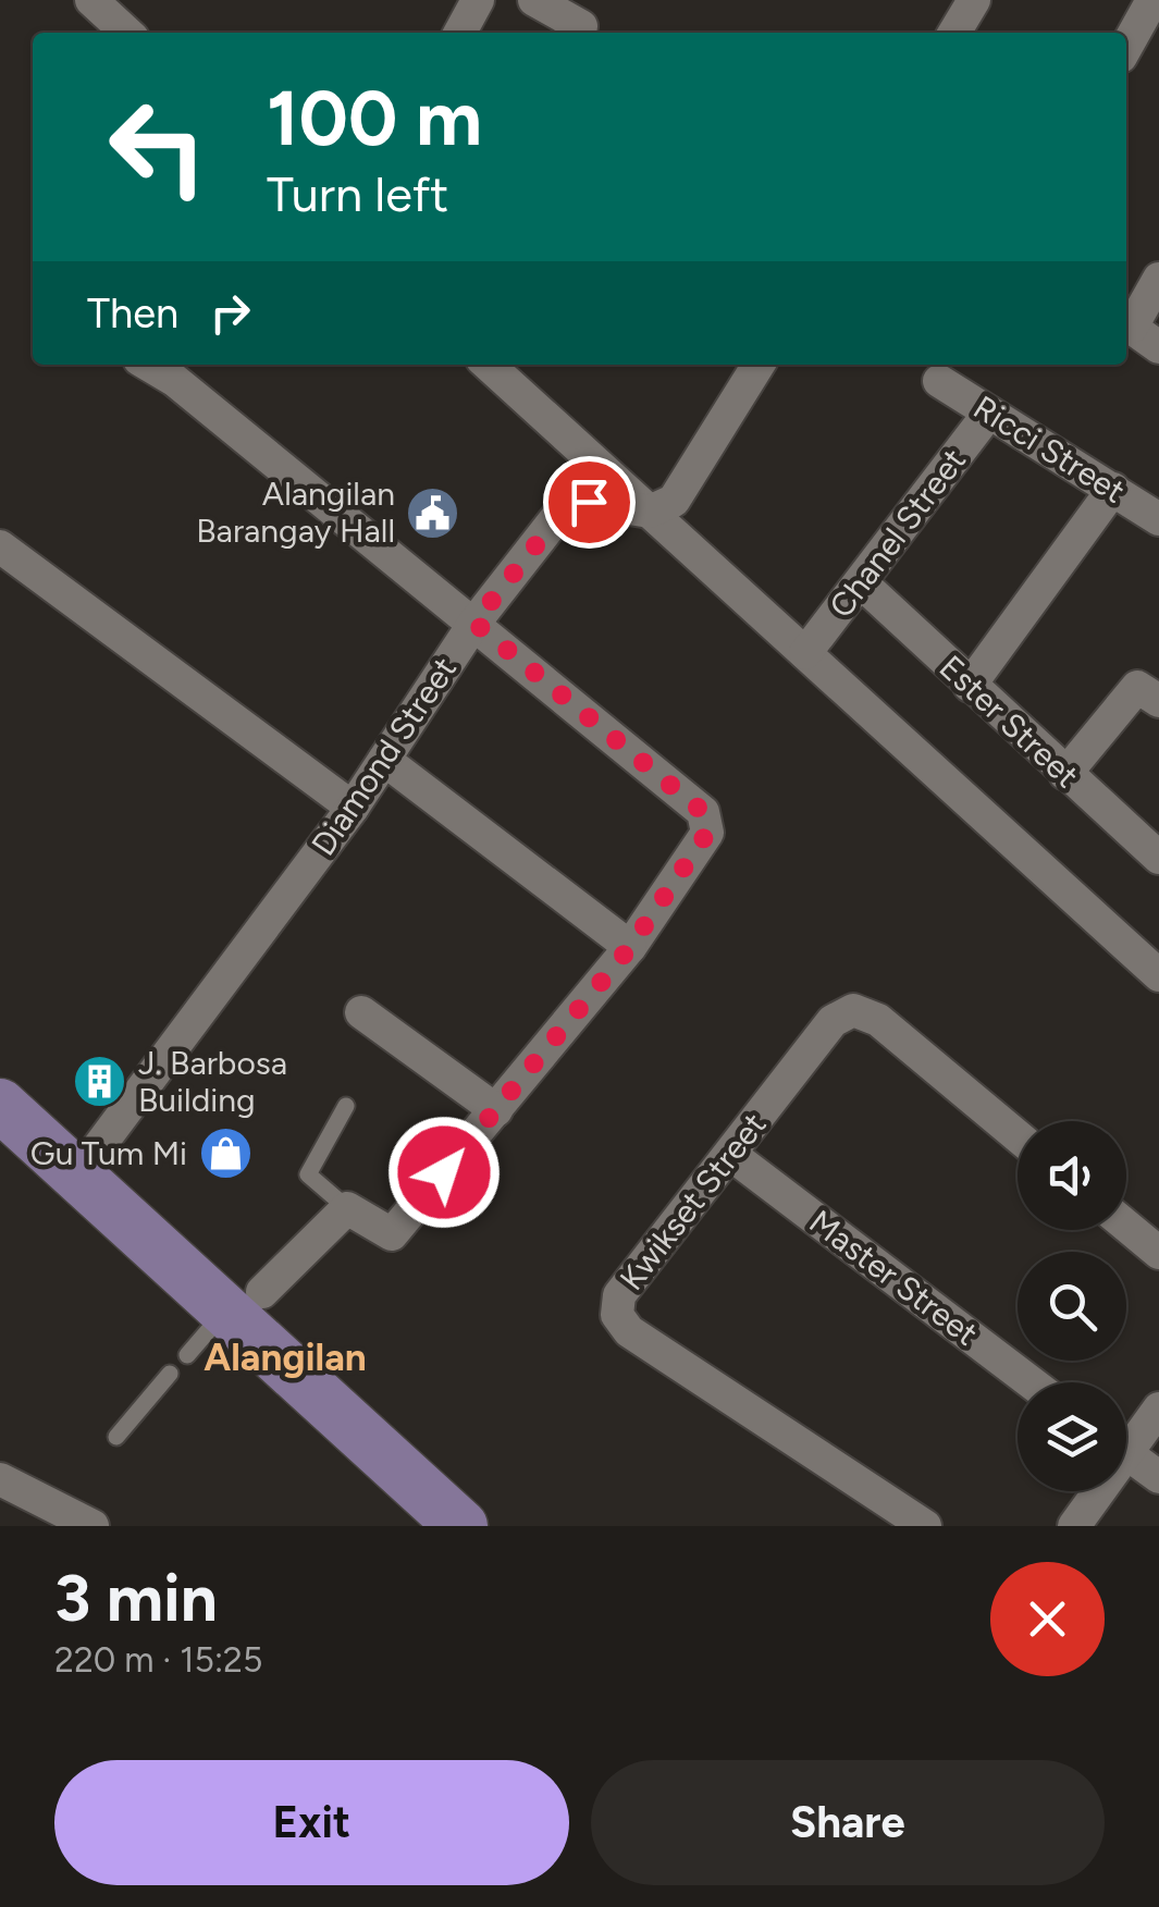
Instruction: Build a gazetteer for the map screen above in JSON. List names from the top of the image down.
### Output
{
  "streets": {
    "street": [
      "Ricci Street",
      "Chanel Street",
      "Ester Street",
      "Diamond Street",
      "Kwikset Street",
      "Master Street"
    ]
  },
  "crossings": [
    ["Ricci Street", "Chanel Street"],
    ["Chanel Street", "Ester Street"],
    ["Kwikset Street", "Master Street"]
  ],
  "districts": ["Alangilan"],
  "places": {
    "public building": ["Alangilan Barangay Hall"],
    "building": ["J. Barbosa Building"],
    "shop": ["Gu Tum Mi"]
  },
  "page": {
    "turn": ["100 m", "Turn left"],
    "then": "Then",
    "heading": ["3 min", "220 m · 15:25"],
    "buttons": ["Exit", "Share"]
  }
}
